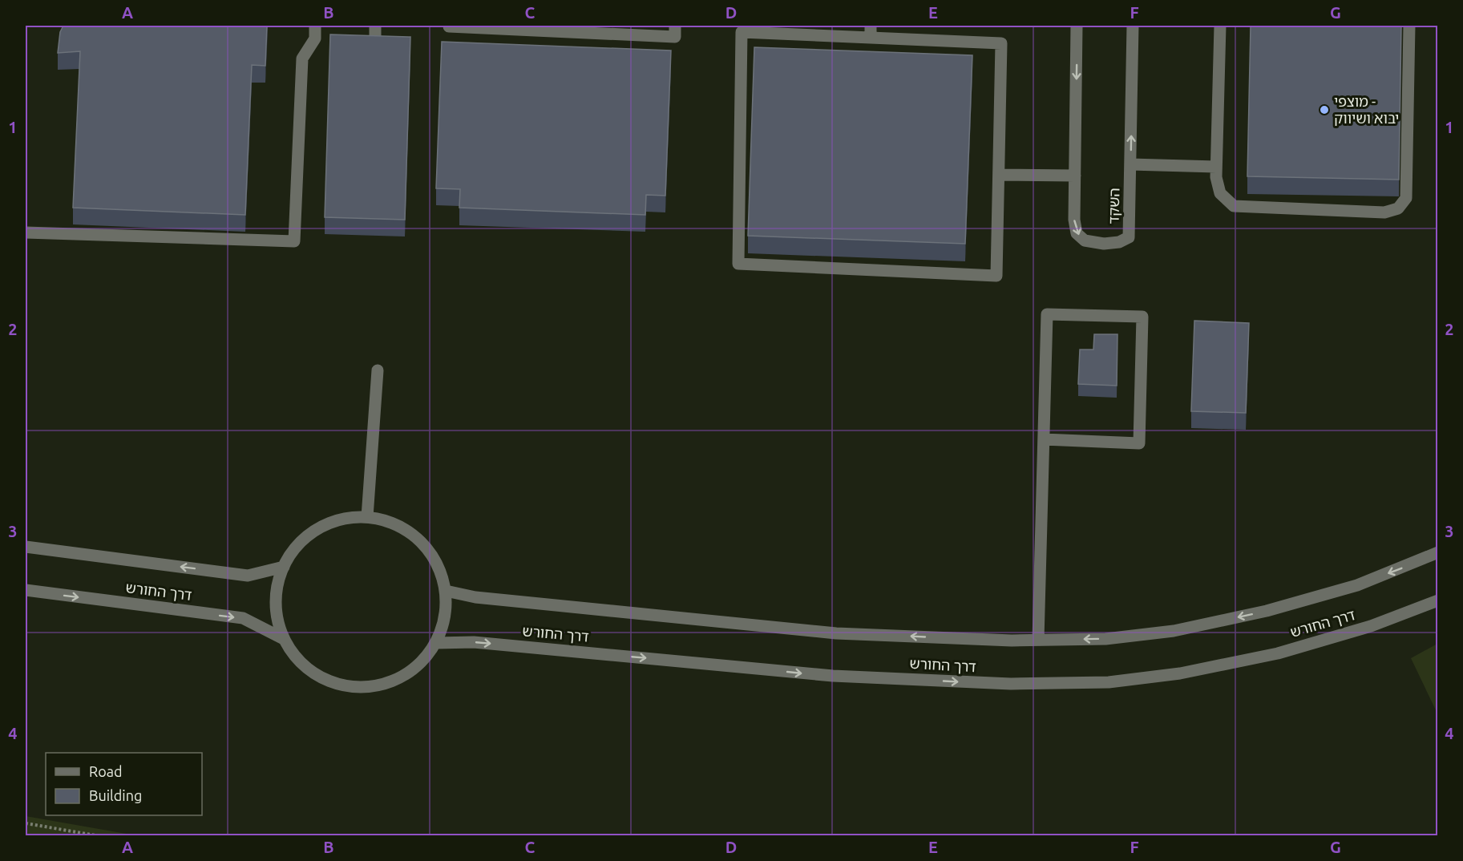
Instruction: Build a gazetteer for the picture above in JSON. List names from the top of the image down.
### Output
{
  "streets": {
    "street": ["השקד", "דרך החורש"]
  },
  "places": ["מוצפי - יבוא ושיווק"],
  "legend": ["Road", "Building"],
  "grid": {
    "columns": [
      "A",
      "B",
      "C",
      "D",
      "E",
      "F",
      "G"
    ],
    "rows": [
      "1",
      "2",
      "3",
      "4"
    ]
  }
}
